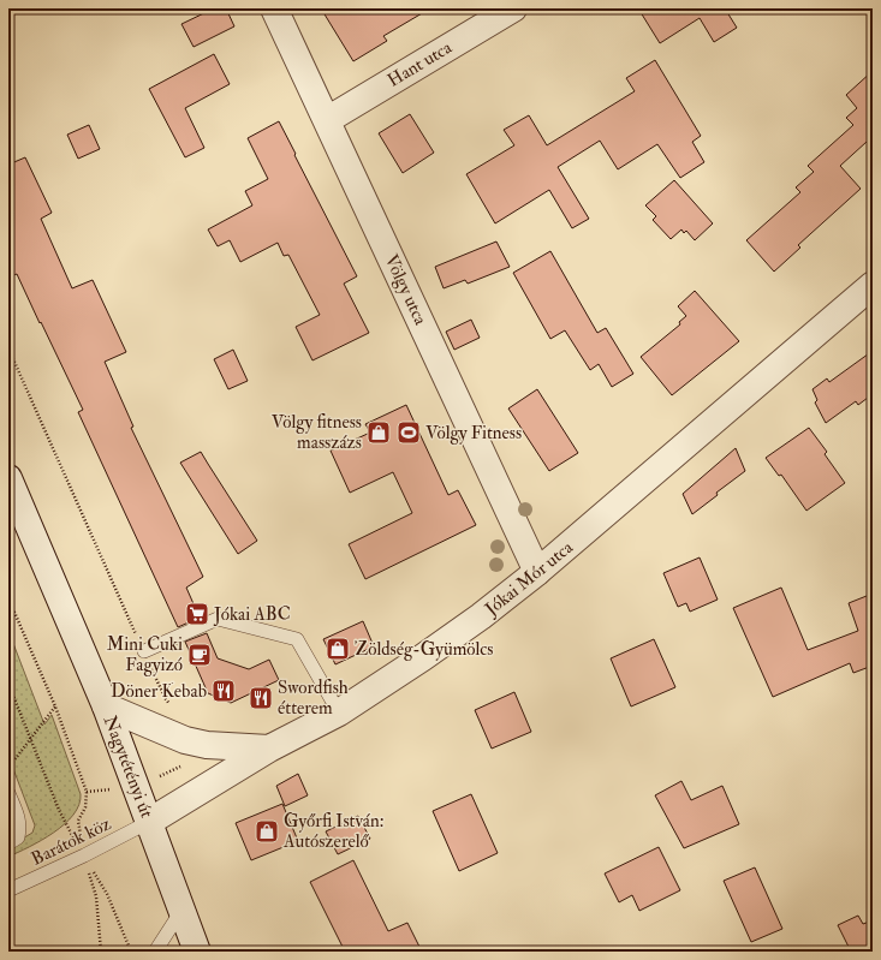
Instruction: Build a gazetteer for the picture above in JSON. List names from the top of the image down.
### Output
{
  "streets": {
    "street": [
      "Hant utca",
      "Völgy utca",
      "Jókai Mór utca",
      "Nagytétényi út"
    ],
    "lane": ["Barátok köz"]
  },
  "crossings": [
    ["Hant utca", "Völgy utca"],
    ["Völgy utca", "Jókai Mór utca"],
    ["Jókai Mór utca", "Nagytétényi út"],
    ["Jókai Mór utca", "Barátok köz"],
    ["Nagytétényi út", "Barátok köz"]
  ],
  "places": {
    "shop": ["Völgy fitness masszázs", "Zöldség-Gyümölcs", "Győrfi István: Autószerelő"],
    "sports": ["Völgy Fitness"],
    "supermarket": ["Jókai ABC"],
    "cafe": ["Mini Cuki Fagyizó"],
    "restaurant": ["Döner Kebab", "Swordfish étterem"]
  }
}
